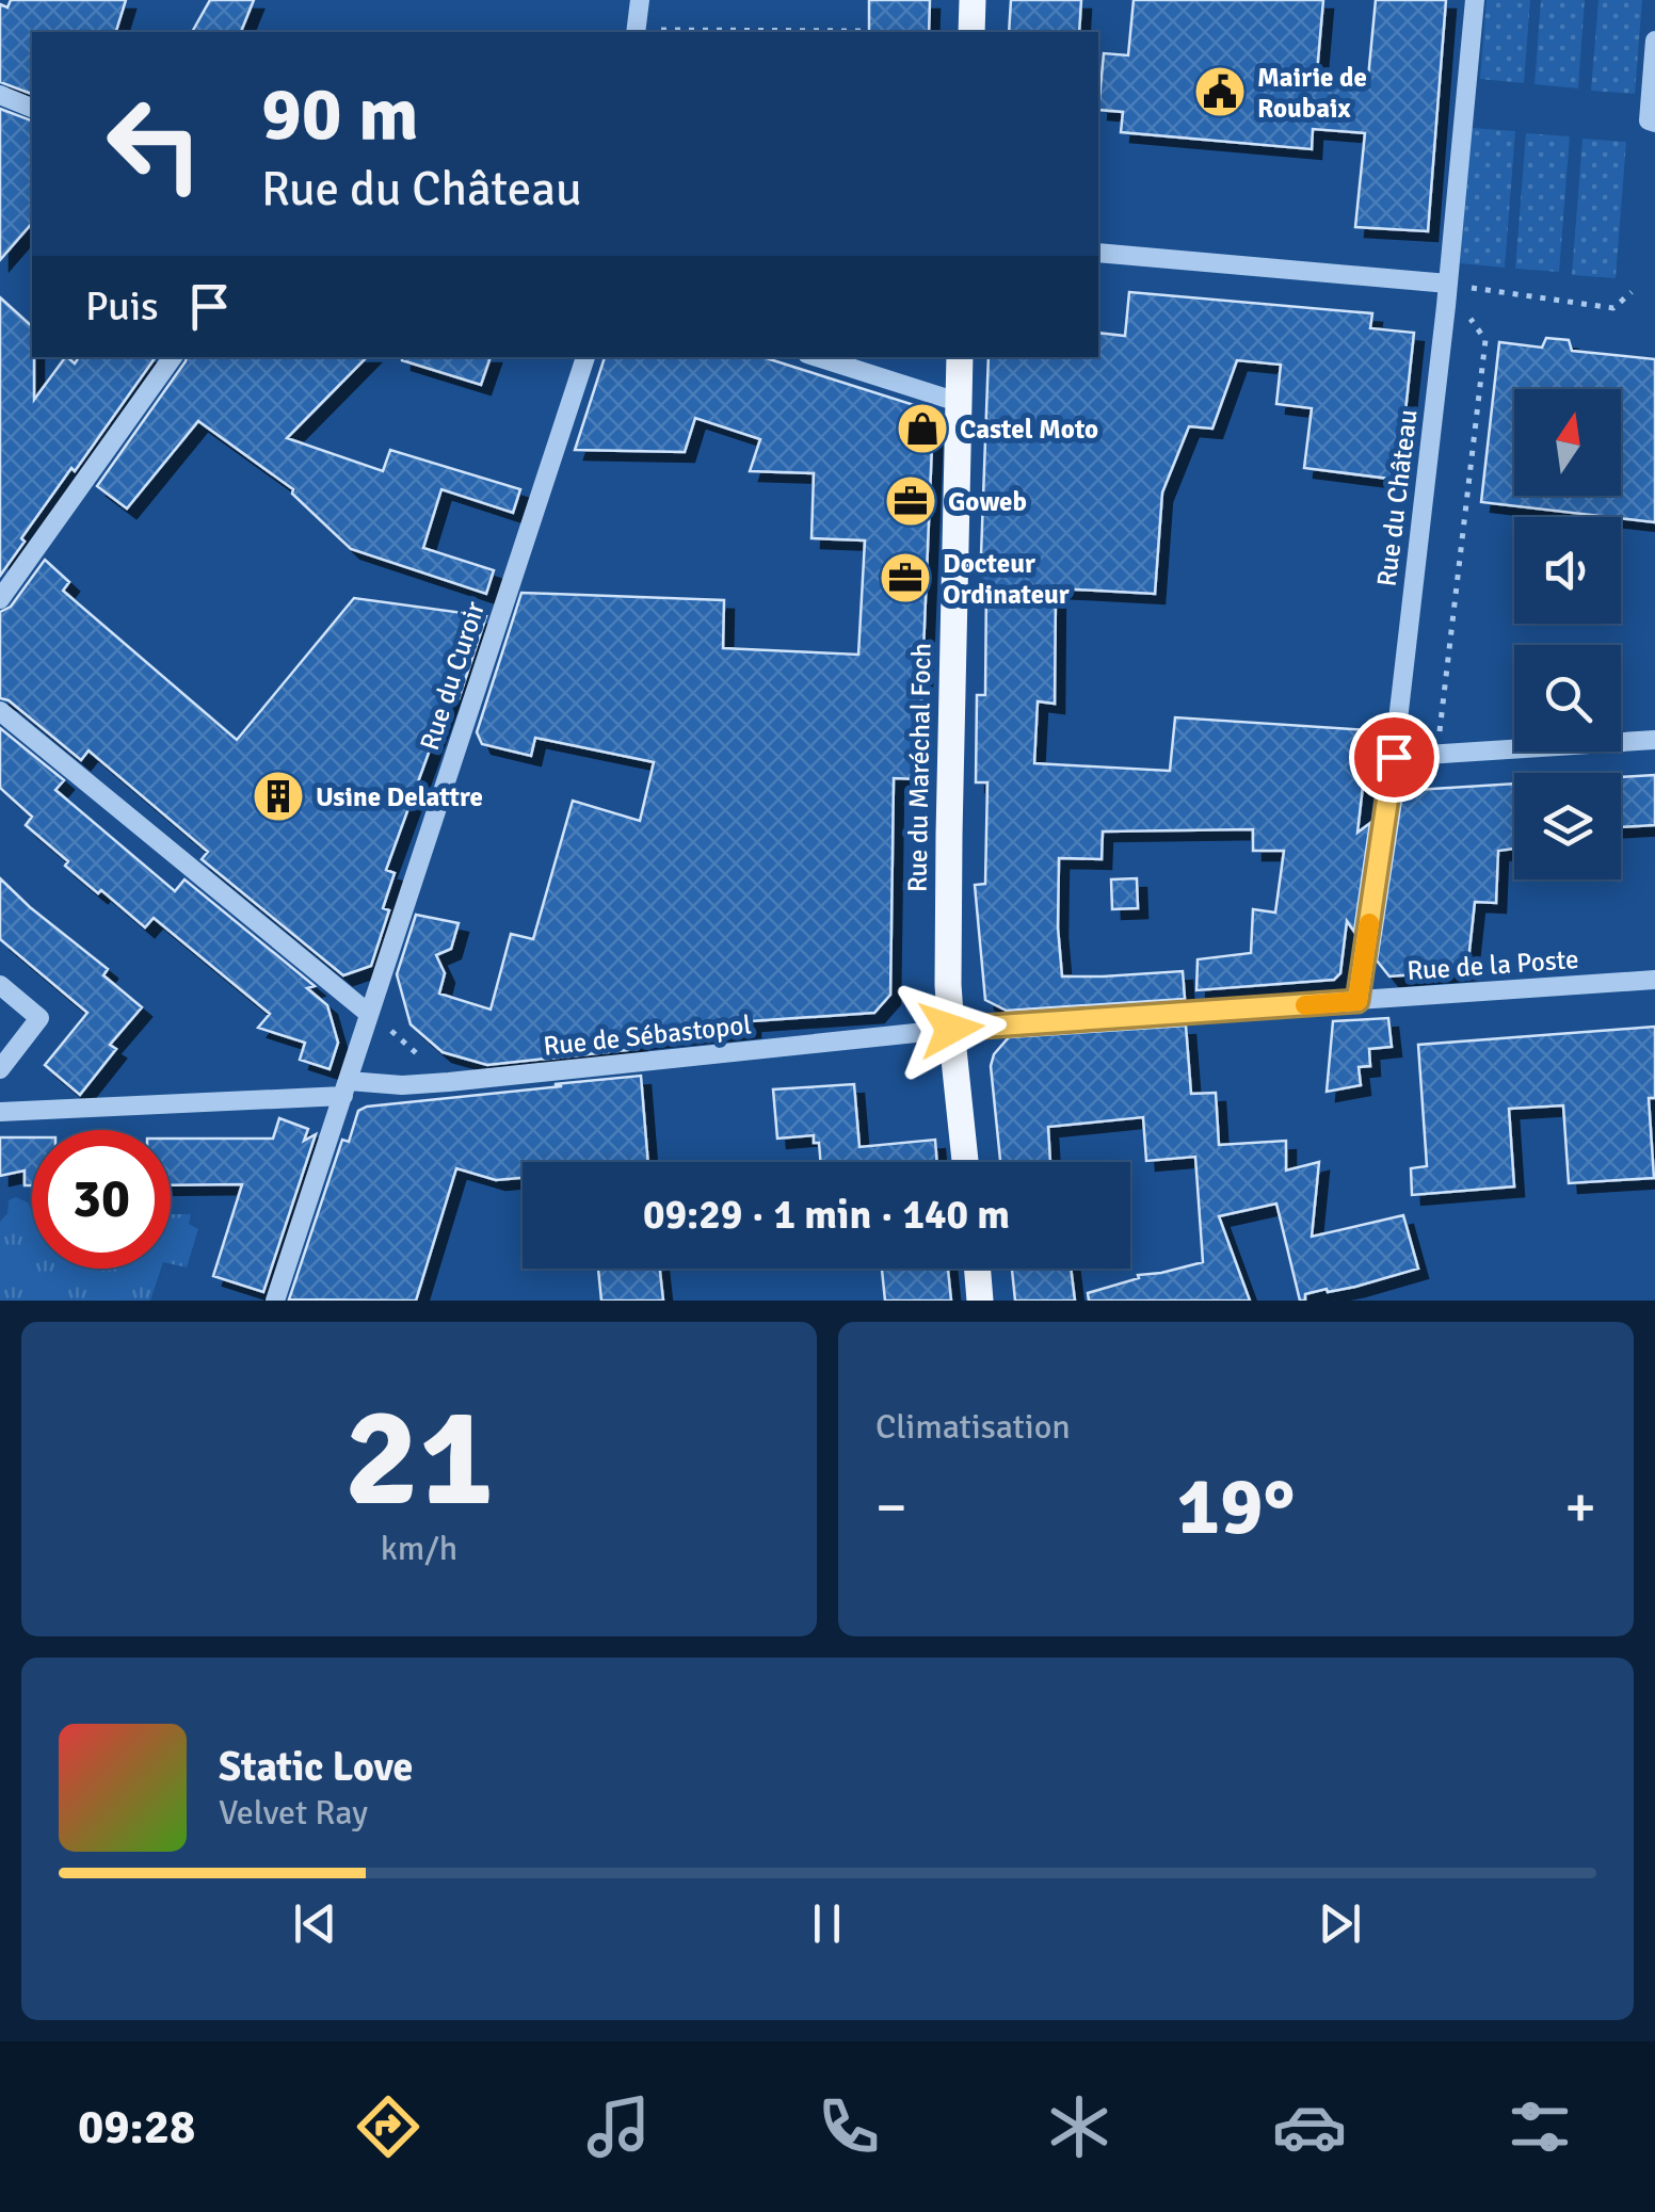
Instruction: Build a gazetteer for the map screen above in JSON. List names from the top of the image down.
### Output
{
  "streets": {
    "main road": ["Rue du Maréchal Foch"],
    "street": [
      "Rue du Château",
      "Rue du Curoir",
      "Rue de la Poste",
      "Rue de Sébastopol"
    ]
  },
  "crossings": [
    ["Rue du Château", "Rue de la Poste"],
    ["Rue du Curoir", "Rue de Sébastopol"],
    ["Rue du Maréchal Foch", "Rue de la Poste"],
    ["Rue du Maréchal Foch", "Rue de Sébastopol"],
    ["Rue de la Poste", "Rue de Sébastopol"]
  ],
  "places": {
    "public building": ["Mairie de Roubaix"],
    "shop": ["Castel Moto"],
    "office": ["Goweb", "Docteur Ordinateur"],
    "building": ["Usine Delattre"]
  },
  "north": "top",
  "page": {
    "turn": ["90 m", "Rue du Château"],
    "then": "Puis",
    "limit": "30",
    "trip": "09:29 · 1 min · 140 m",
    "tile": [
      ["21", "km/h"],
      "Climatisation"
    ],
    "heat": ["−", "19°", "+"],
    "song": ["Static Love", "Velvet Ray"],
    "tabs": "09:28"
  }
}
